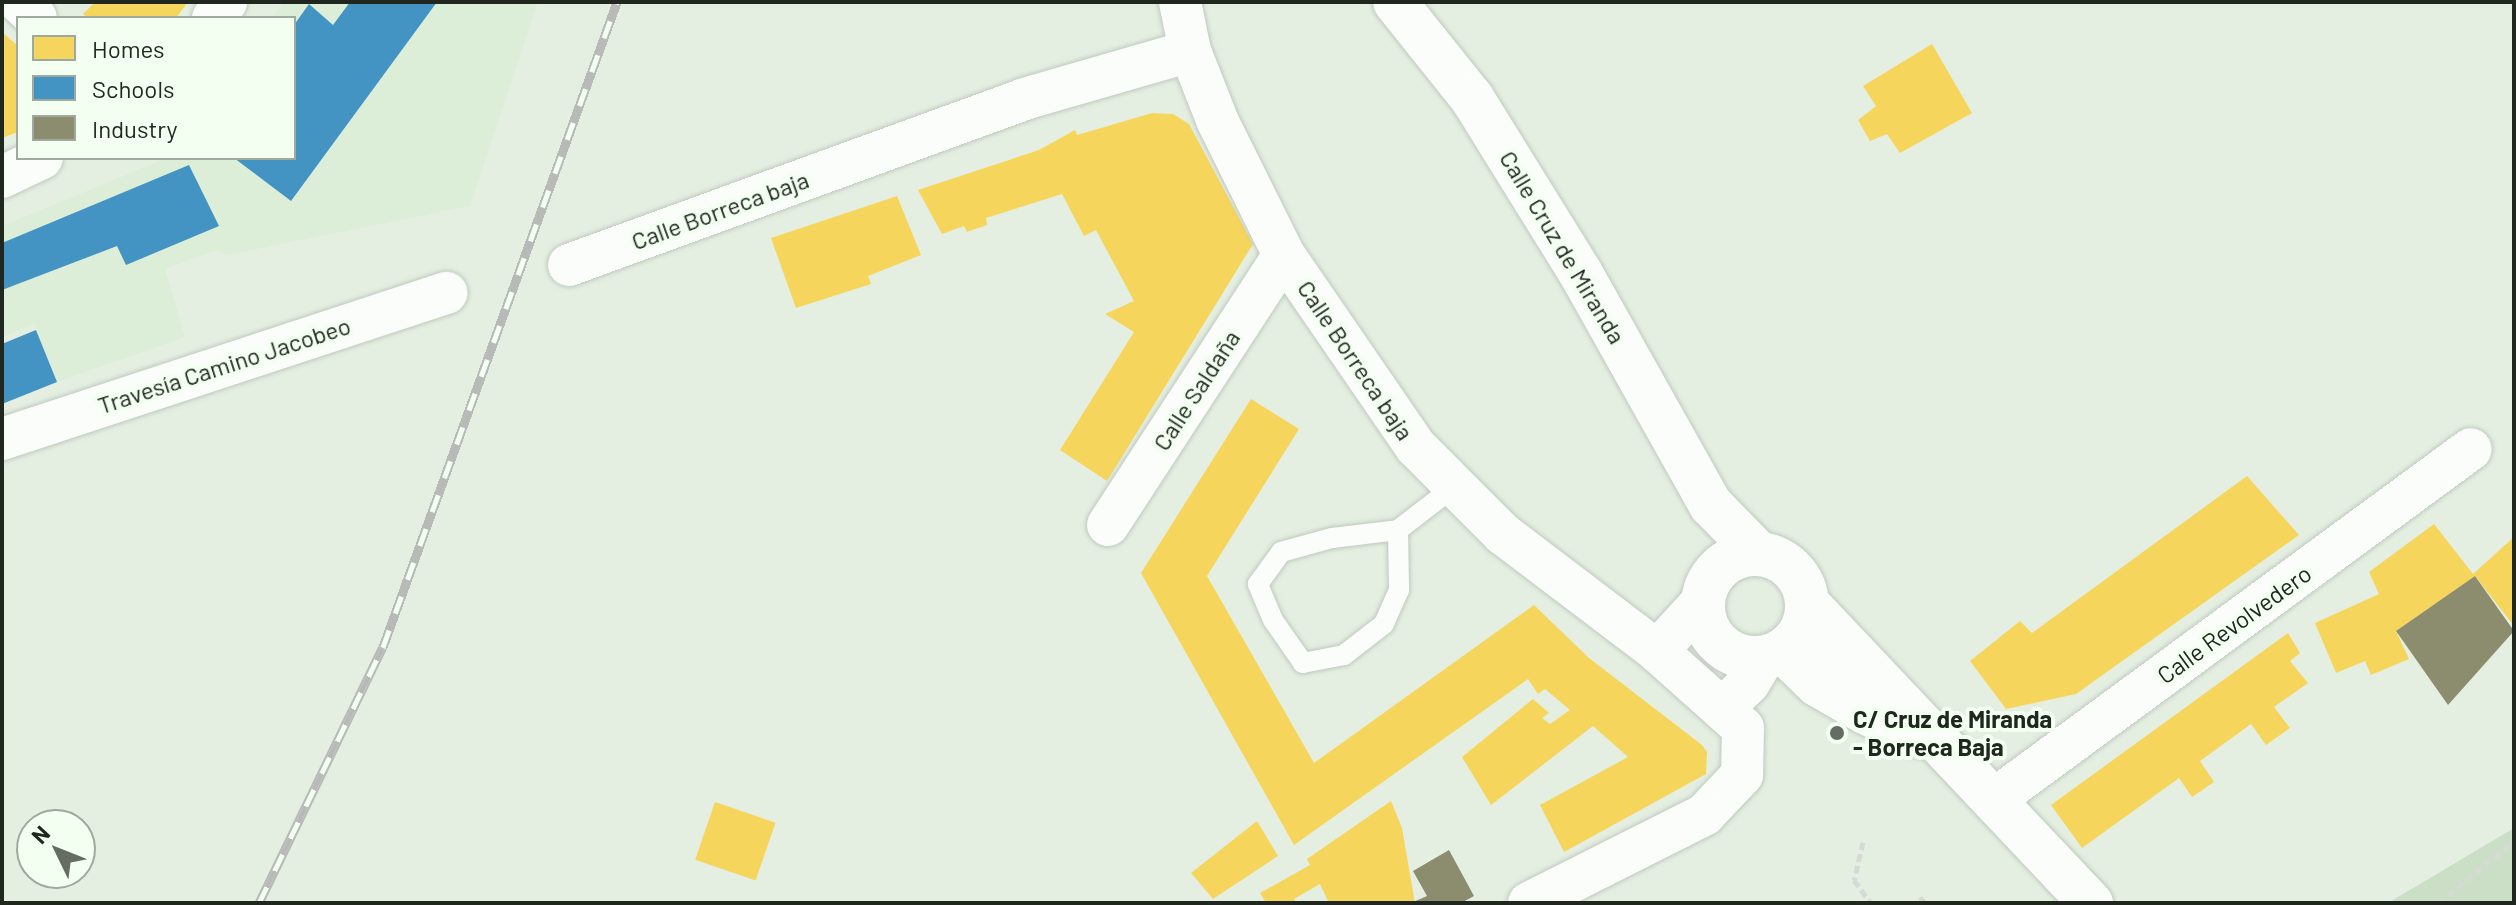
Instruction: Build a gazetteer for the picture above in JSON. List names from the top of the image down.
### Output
{
  "streets": {
    "street": [
      "Calle Borreca baja",
      "Calle Cruz de Miranda",
      "Travesía Camino Jacobeo",
      "Calle Saldaña",
      "Calle Revolvedero"
    ]
  },
  "crossings": [
    ["Calle Borreca baja", "Calle Saldaña"]
  ],
  "places": ["C/ Cruz de Miranda - Borreca Baja"],
  "legend": ["Homes", "Schools", "Industry"],
  "north": "top left"
}
